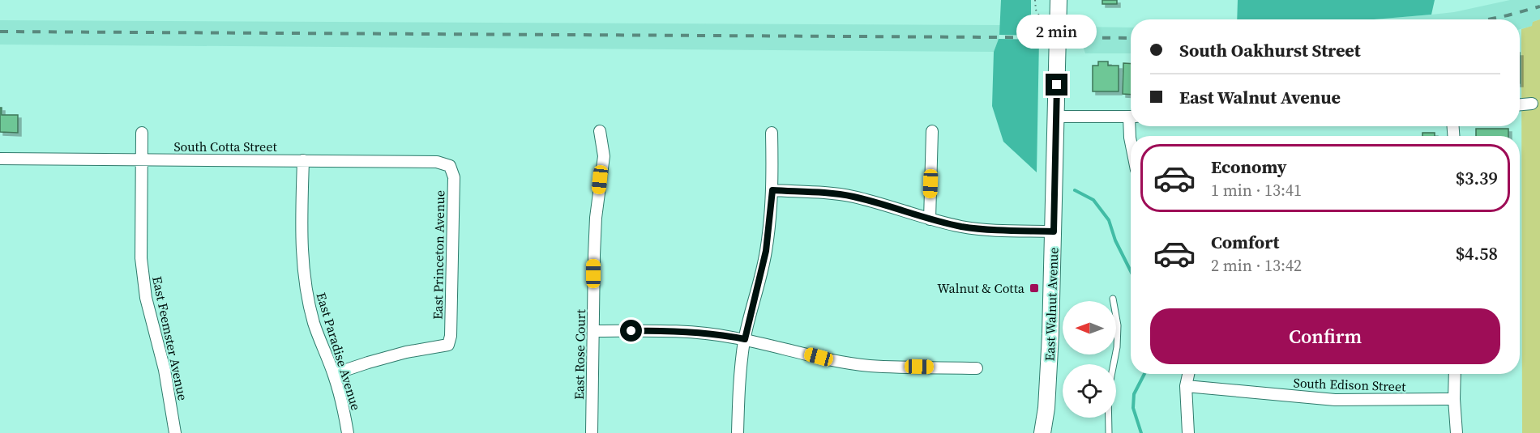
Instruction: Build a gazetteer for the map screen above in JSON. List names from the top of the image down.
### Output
{
  "streets": {
    "main road": ["East Walnut Avenue"],
    "street": [
      "South Cotta Street",
      "East Princeton Avenue",
      "East Feemster Avenue",
      "East Paradise Avenue",
      "East Rose Court",
      "South Edison Street"
    ]
  },
  "crossings": [
    ["South Cotta Street", "East Princeton Avenue"],
    ["South Cotta Street", "East Feemster Avenue"],
    ["South Cotta Street", "East Paradise Avenue"],
    ["East Princeton Avenue", "East Paradise Avenue"]
  ],
  "places": {
    "transit": ["Walnut & Cotta"]
  },
  "north": "left",
  "page": {
    "bubble": "2 min",
    "banner": ["South Oakhurst Street", "East Walnut Avenue"],
    "list": [
      {
        "name": "Economy",
        "note": "1 min · 13:41",
        "value": "$3.39"
      },
      {
        "name": "Comfort",
        "note": "2 min · 13:42",
        "value": "$4.58"
      }
    ],
    "buttons": "Confirm"
  }
}
